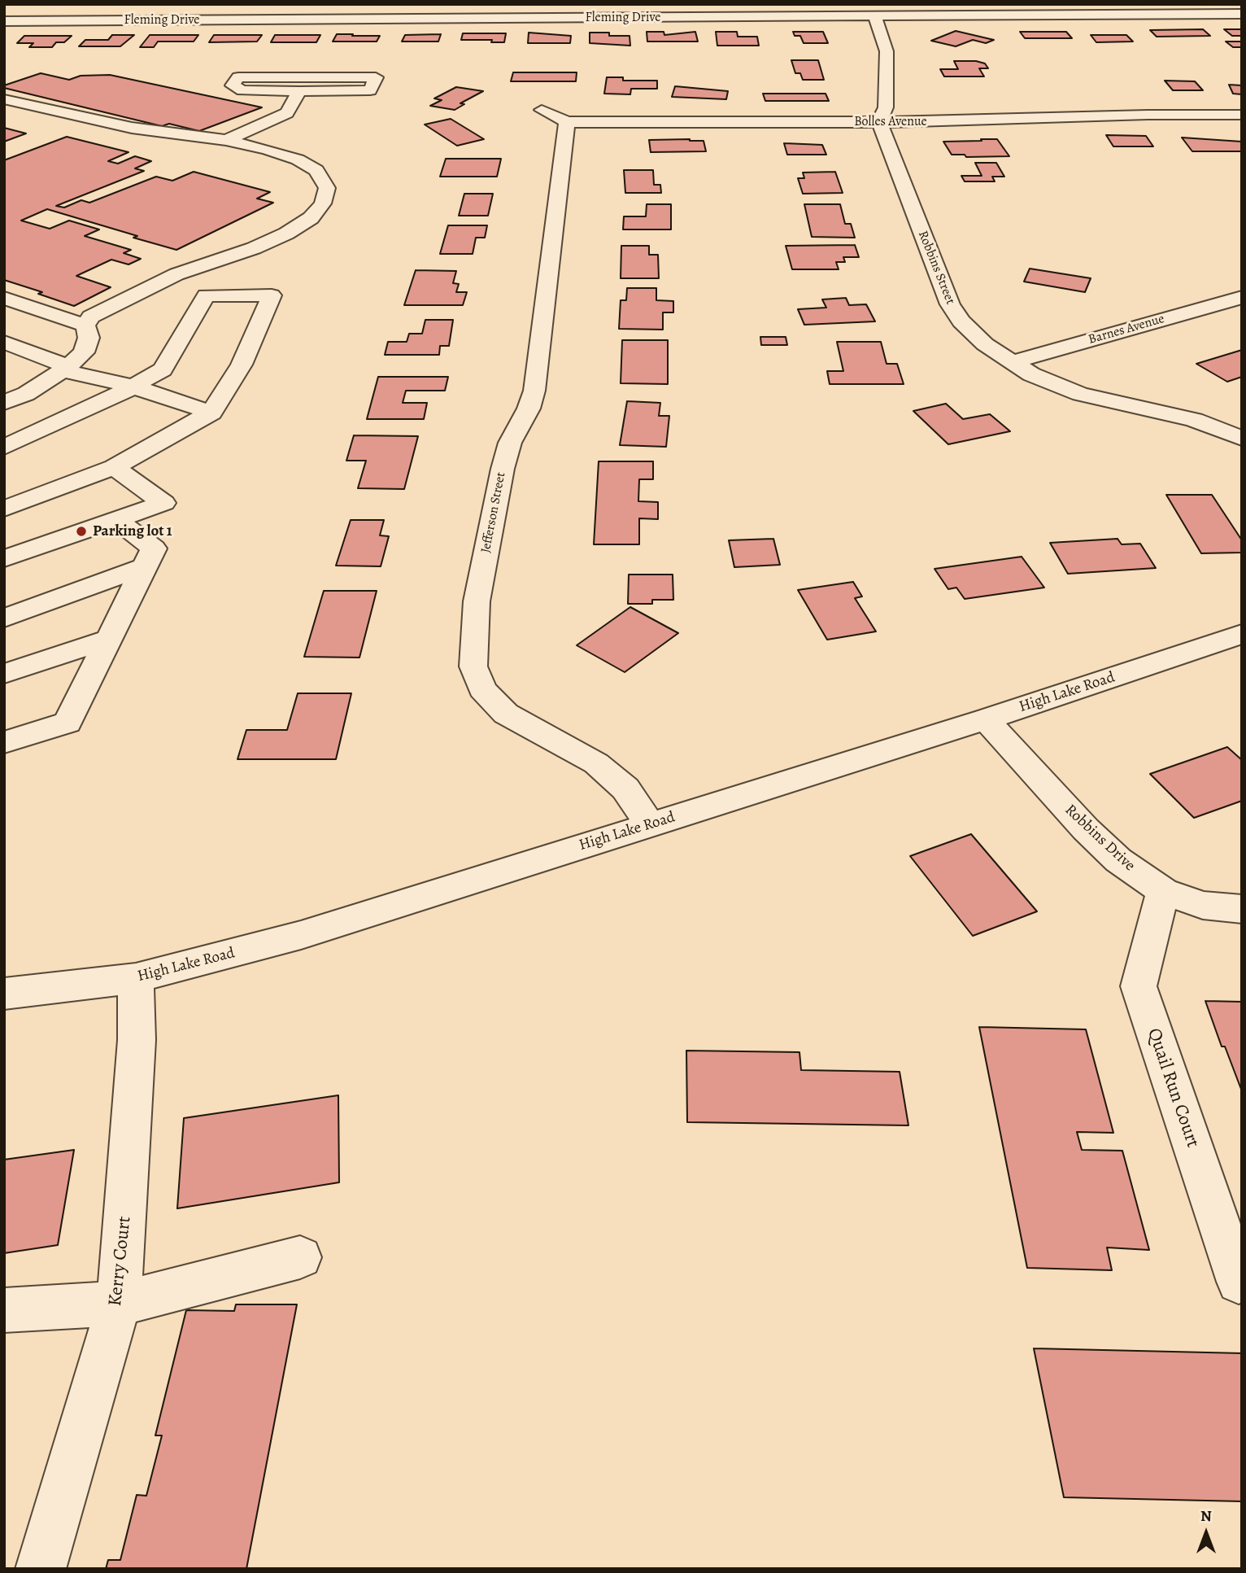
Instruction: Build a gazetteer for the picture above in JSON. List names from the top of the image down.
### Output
{
  "streets": {
    "street": [
      "Fleming Drive",
      "Bolles Avenue",
      "Robbins Street",
      "Barnes Avenue",
      "Jefferson Street",
      "High Lake Road",
      "Robbins Drive",
      "Quail Run Court",
      "Kerry Court"
    ]
  },
  "crossings": [
    ["Bolles Avenue", "Robbins Street"],
    ["Bolles Avenue", "Jefferson Street"],
    ["Robbins Street", "Barnes Avenue"],
    ["Jefferson Street", "High Lake Road"],
    ["High Lake Road", "Robbins Drive"],
    ["High Lake Road", "Kerry Court"],
    ["Robbins Drive", "Quail Run Court"]
  ],
  "places": ["Parking lot 1"],
  "north": "top"
}
